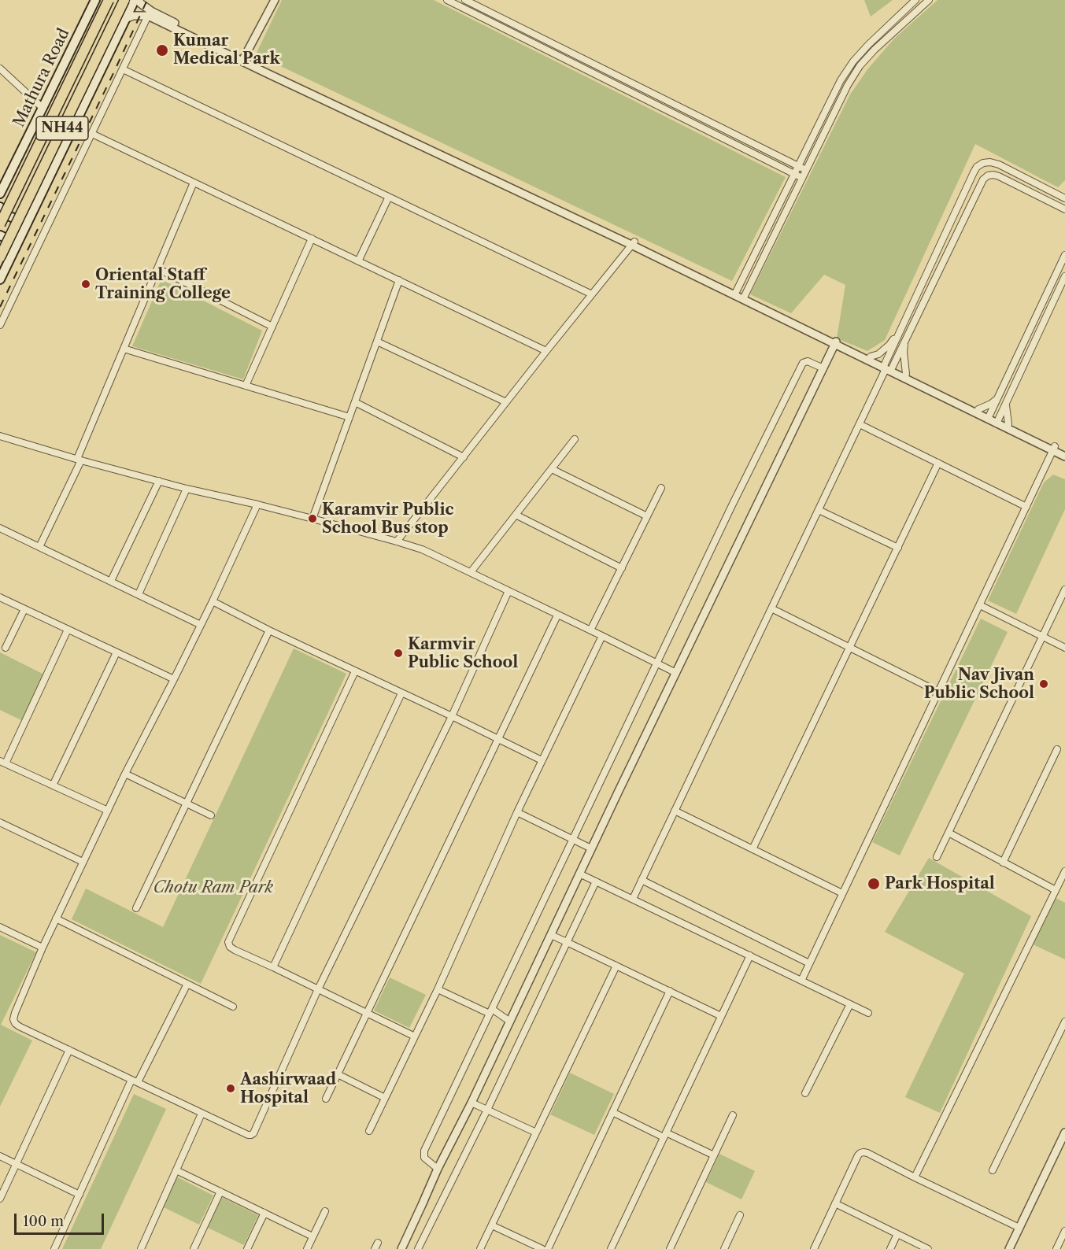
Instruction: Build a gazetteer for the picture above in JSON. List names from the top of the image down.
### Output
{
  "streets": {
    "highway": ["NH44"],
    "main road": ["Mathura Road"]
  },
  "parks": ["Chotu Ram Park"],
  "places": [
    "Kumar Medical Park",
    "Oriental Staff Training College",
    "Karamvir Public School Bus stop",
    "Karmvir Public School",
    "Nav Jivan Public School",
    "Park Hospital",
    "Aashirwaad Hospital"
  ],
  "scale_bar": "100 m"
}
